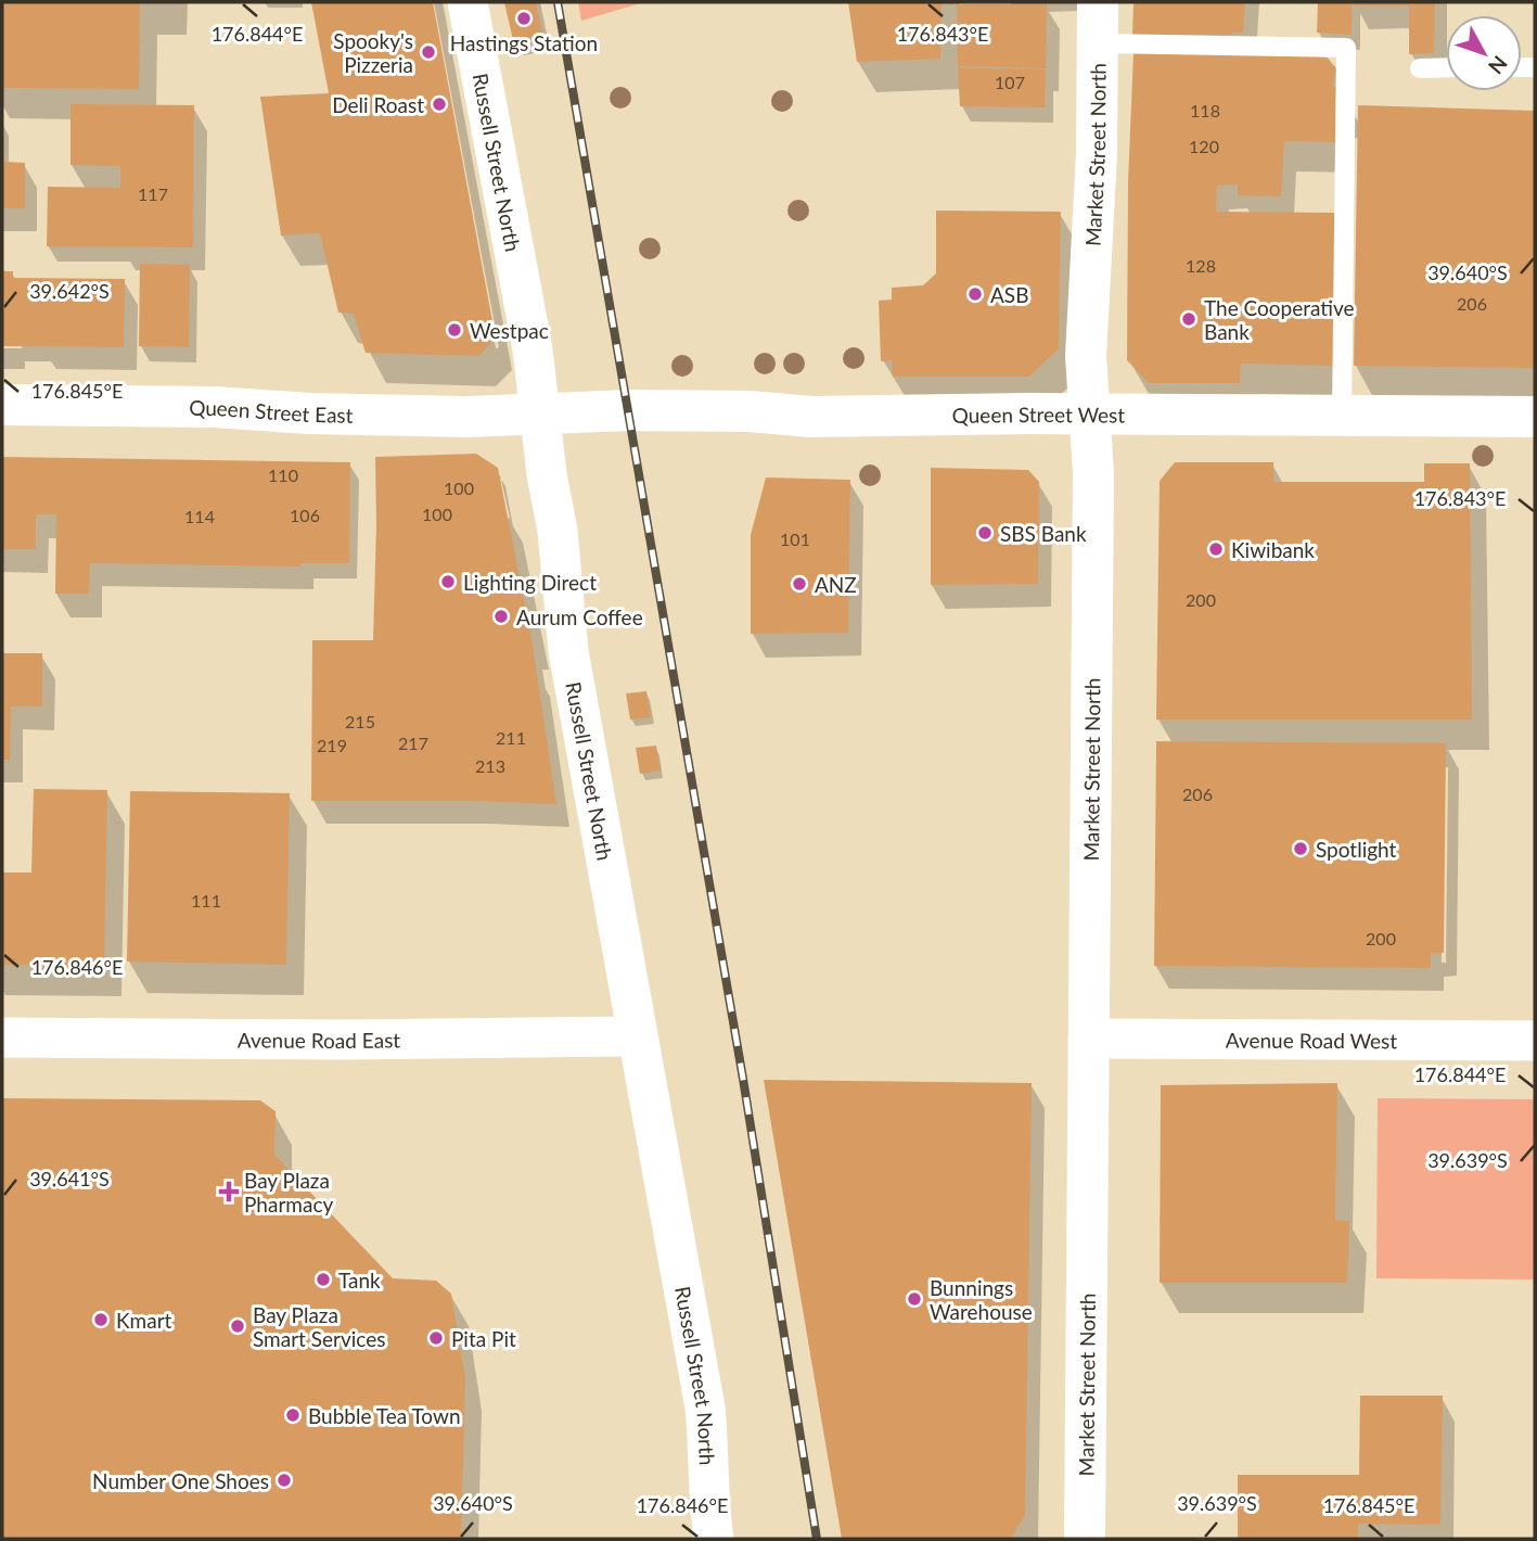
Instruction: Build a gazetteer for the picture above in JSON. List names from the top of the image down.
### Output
{
  "streets": {
    "street": [
      "Market Street North",
      "Russell Street North",
      "Queen Street East",
      "Queen Street West",
      "Avenue Road East",
      "Avenue Road West"
    ]
  },
  "crossings": [
    ["Market Street North", "Queen Street West"],
    ["Market Street North", "Avenue Road West"],
    ["Russell Street North", "Queen Street East"],
    ["Russell Street North", "Queen Street West"],
    ["Russell Street North", "Avenue Road East"],
    ["Queen Street East", "Queen Street West"]
  ],
  "places": {
    "other": [
      "Hastings Station",
      "Spooky's Pizzeria",
      "Deli Roast",
      "ASB",
      "The Cooperative Bank",
      "Westpac",
      "SBS Bank",
      "Kiwibank",
      "Lighting Direct",
      "ANZ",
      "Aurum Coffee",
      "Spotlight",
      "Tank",
      "Bunnings Warehouse",
      "Kmart",
      "Bay Plaza Smart Services",
      "Pita Pit",
      "Bubble Tea Town",
      "Number One Shoes"
    ],
    "health": ["Bay Plaza Pharmacy"]
  },
  "house_numbers": [
    "107",
    "118",
    "120",
    "117",
    "128",
    "206",
    "110",
    "100",
    "100",
    "106",
    "114",
    "101",
    "200",
    "215",
    "211",
    "217",
    "219",
    "213",
    "206",
    "111",
    "200"
  ],
  "north": "bottom right",
  "coordinates": [
    "176.844°E",
    "176.843°E",
    "39.640°S",
    "39.642°S",
    "176.845°E",
    "176.846°E",
    "39.639°S",
    "39.641°S"
  ]
}
